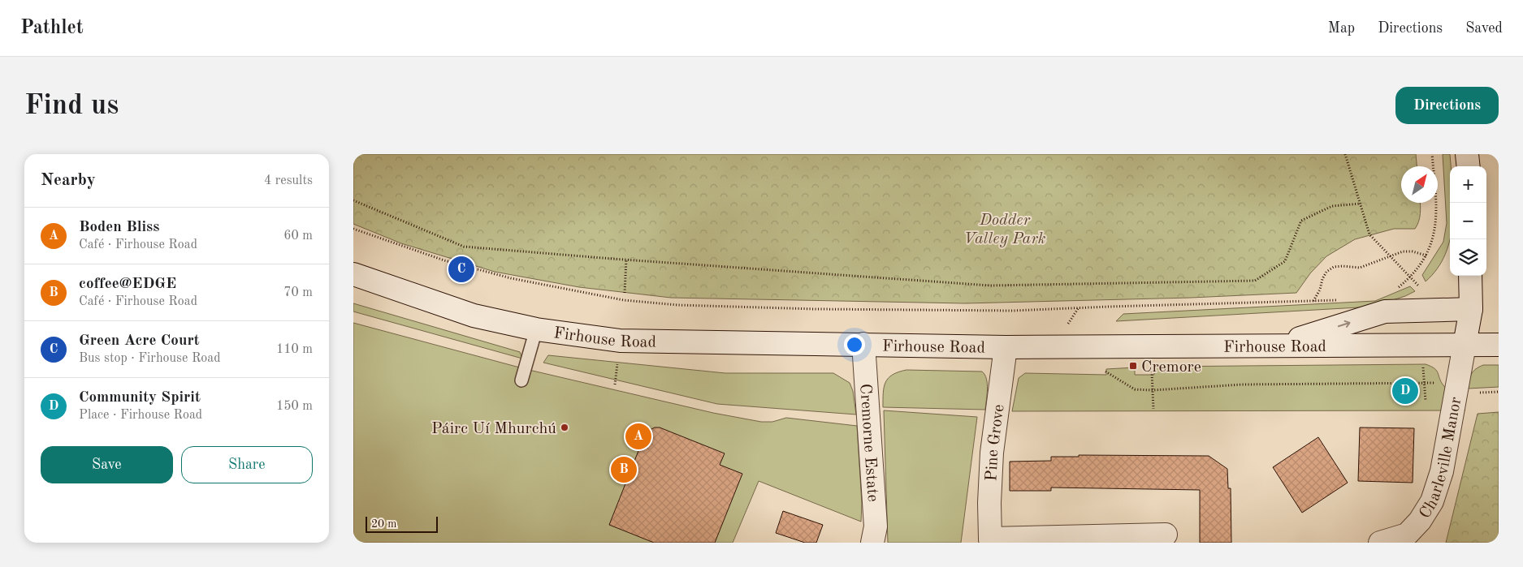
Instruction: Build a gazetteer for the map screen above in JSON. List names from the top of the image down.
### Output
{
  "streets": {
    "main road": [
      "Firhouse Road",
      "Pine Grove",
      "Cremorne Estate",
      "Charleville Manor"
    ]
  },
  "crossings": [
    ["Firhouse Road", "Pine Grove"],
    ["Firhouse Road", "Cremorne Estate"],
    ["Firhouse Road", "Charleville Manor"]
  ],
  "parks": ["Dodder Valley Park"],
  "places": {
    "transit": ["Cremore"],
    "other": ["Páirc Uí Mhurchú"]
  },
  "scale_bar": "20 m",
  "north": "top right",
  "page": {
    "header": "Pathlet",
    "nav": ["Map", "Directions", "Saved"],
    "buttons": [
      "Directions",
      ["Save", "Share"]
    ],
    "title": "Find us",
    "heading": ["Nearby", "4 results"],
    "map_buttons": ["+", "−"],
    "list": [
      {
        "mark": "A",
        "name": "Boden Bliss",
        "note": "Café · Firhouse Road",
        "value": "60 m"
      },
      {
        "mark": "B",
        "name": "coffee@EDGE",
        "note": "Café · Firhouse Road",
        "value": "70 m"
      },
      {
        "mark": "C",
        "name": "Green Acre Court",
        "note": "Bus stop · Firhouse Road",
        "value": "110 m"
      },
      {
        "mark": "D",
        "name": "Community Spirit",
        "note": "Place · Firhouse Road",
        "value": "150 m"
      }
    ],
    "pins": [
      "C",
      "D",
      "A",
      "B"
    ],
    "scale": "20 m"
  }
}
